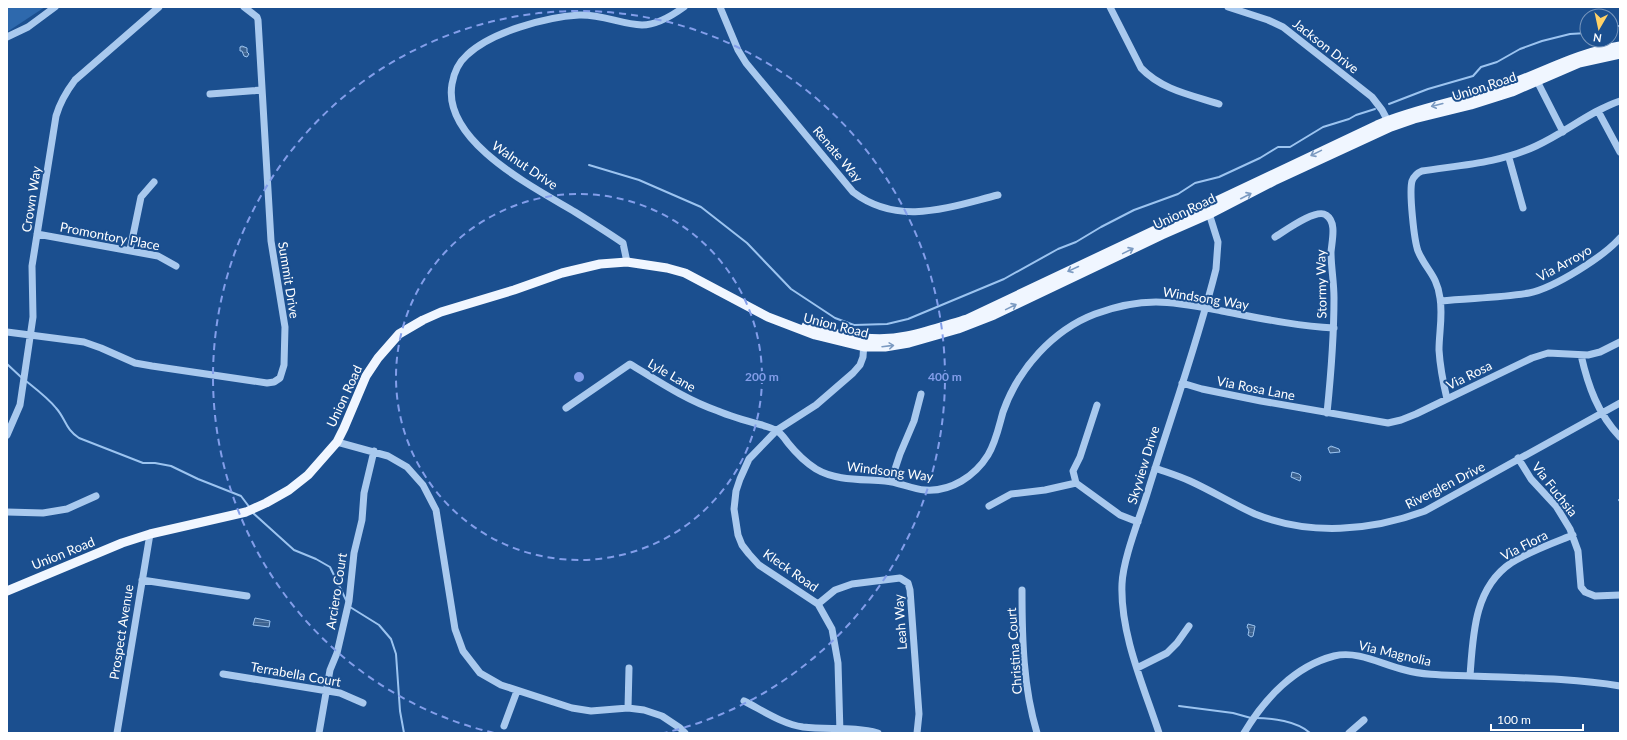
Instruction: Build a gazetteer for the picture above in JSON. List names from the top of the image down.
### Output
{
  "streets": {
    "main road": ["Union Road"],
    "street": [
      "Jackson Drive",
      "Renate Way",
      "Walnut Drive",
      "Crown Way",
      "Promontory Place",
      "Via Arroyo",
      "Summit Drive",
      "Stormy Way",
      "Windsong Way",
      "Lyle Lane",
      "Via Rosa",
      "Via Rosa Lane",
      "Skyview Drive",
      "Riverglen Drive",
      "Via Fuchsia",
      "Via Flora",
      "Kleck Road",
      "Arciero Court",
      "Leah Way",
      "Prospect Avenue",
      "Christina Court",
      "Via Magnolia",
      "Terrabella Court"
    ]
  },
  "crossings": [
    ["Jackson Drive", "Union Road"],
    ["Union Road", "Walnut Drive"],
    ["Union Road", "Skyview Drive"],
    ["Union Road", "Kleck Road"],
    ["Union Road", "Prospect Avenue"],
    ["Crown Way", "Promontory Place"],
    ["Crown Way", "Summit Drive"],
    ["Stormy Way", "Windsong Way"],
    ["Stormy Way", "Via Rosa"],
    ["Stormy Way", "Via Rosa Lane"],
    ["Windsong Way", "Lyle Lane"],
    ["Windsong Way", "Skyview Drive"],
    ["Windsong Way", "Kleck Road"],
    ["Lyle Lane", "Kleck Road"],
    ["Via Rosa", "Via Rosa Lane"],
    ["Via Rosa Lane", "Skyview Drive"],
    ["Skyview Drive", "Riverglen Drive"],
    ["Riverglen Drive", "Via Fuchsia"],
    ["Via Fuchsia", "Via Flora"],
    ["Via Flora", "Via Magnolia"],
    ["Kleck Road", "Leah Way"],
    ["Arciero Court", "Terrabella Court"]
  ],
  "scale_bar": "100 m",
  "north": "bottom",
  "rings": ["200 m", "400 m"]
}
